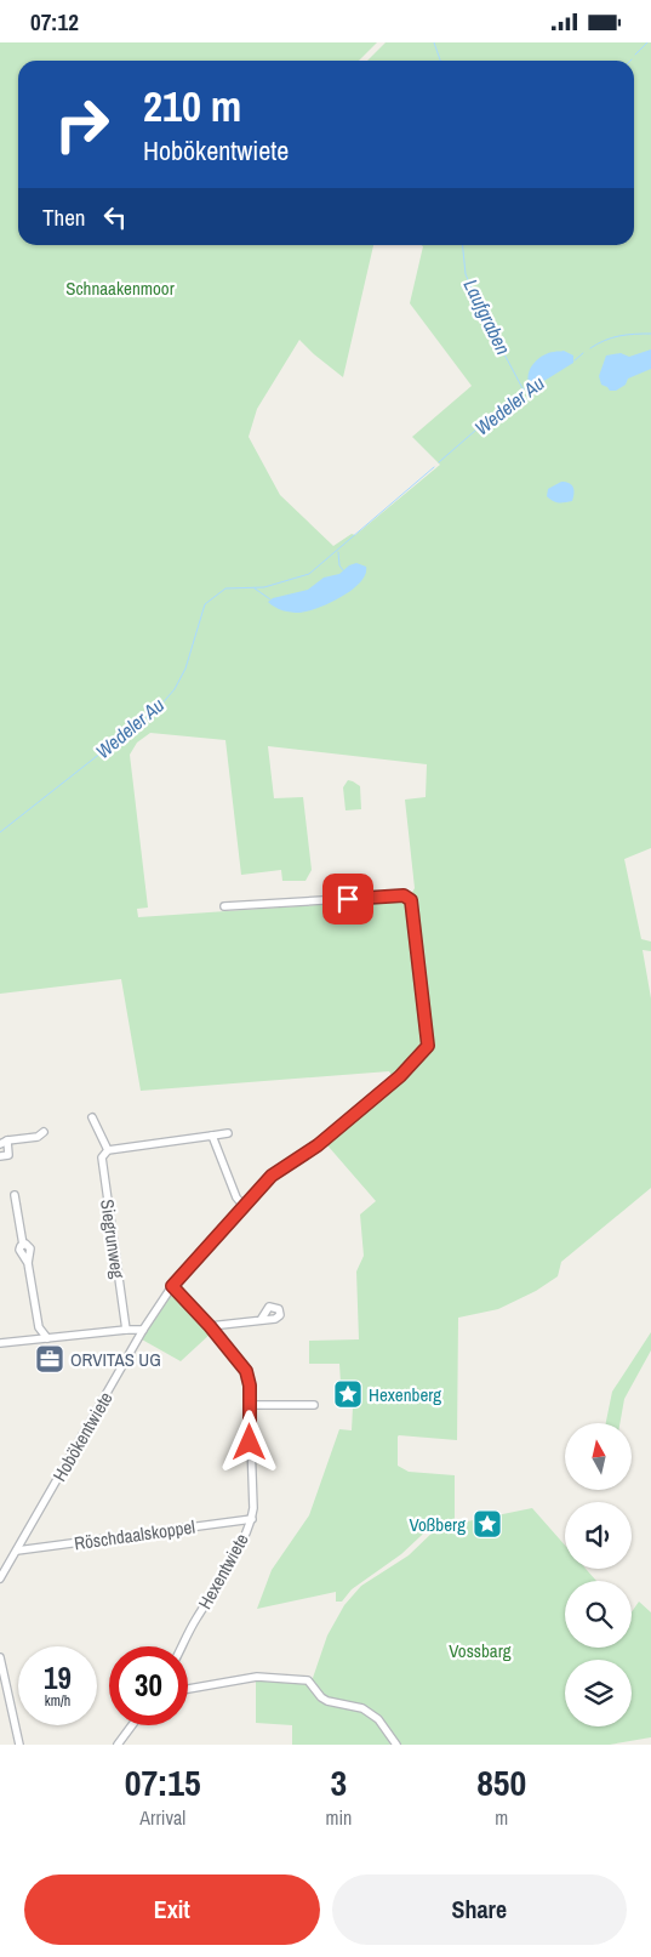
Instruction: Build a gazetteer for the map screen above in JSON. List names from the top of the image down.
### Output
{
  "streets": {
    "street": [
      "Siegrunweg",
      "Hobökentwiete",
      "Röschdaalskoppel",
      "Hexentwiete"
    ]
  },
  "crossings": [
    ["Hobökentwiete", "Röschdaalskoppel"],
    ["Hobökentwiete", "Hexentwiete"],
    ["Röschdaalskoppel", "Hexentwiete"]
  ],
  "water": ["Laufgraben", "Wedeler Au"],
  "parks": ["Schnaakenmoor", "Vossbarg"],
  "places": {
    "office": ["ORVITAS UG"],
    "place": ["Hexenberg", "Voßberg"]
  },
  "north": "top",
  "page": {
    "status": "07:12",
    "turn": ["210 m", "Hobökentwiete"],
    "then": "Then",
    "speed": "19 km/h",
    "limit": "30",
    "eta": [
      "07:15",
      "Arrival",
      "3",
      "min",
      "850",
      "m"
    ],
    "buttons": ["Exit", "Share"]
  }
}
